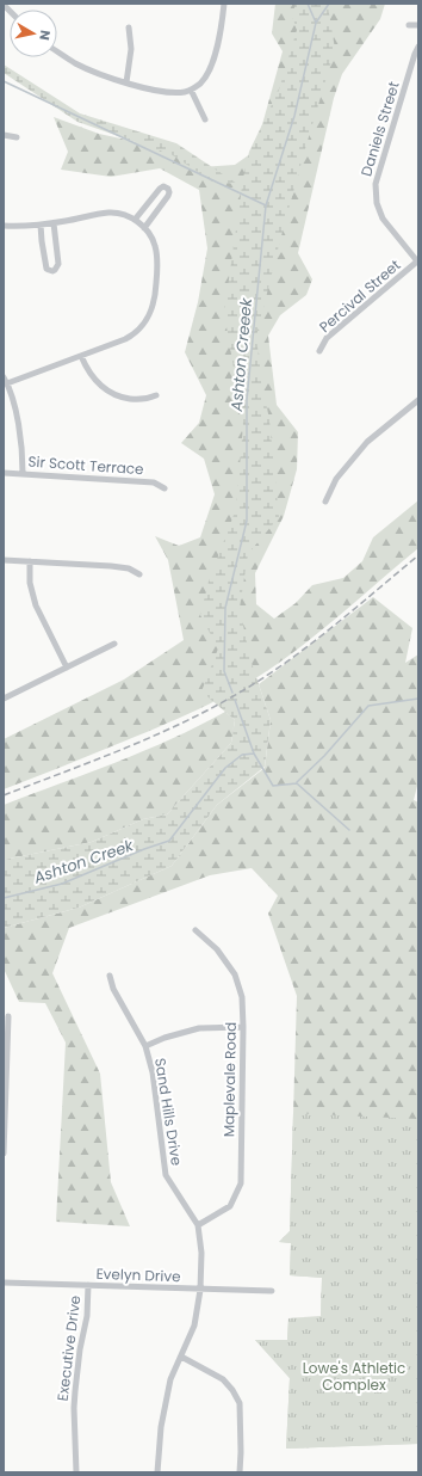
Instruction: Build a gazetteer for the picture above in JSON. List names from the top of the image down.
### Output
{
  "streets": {
    "street": [
      "Daniels Street",
      "Percival Street",
      "Sir Scott Terrace",
      "Maplevale Road",
      "Sand Hills Drive",
      "Evelyn Drive",
      "Executive Drive"
    ]
  },
  "crossings": [
    ["Daniels Street", "Percival Street"],
    ["Maplevale Road", "Sand Hills Drive"],
    ["Sand Hills Drive", "Evelyn Drive"],
    ["Evelyn Drive", "Executive Drive"]
  ],
  "water": ["Ashton Creeek", "Ashton Creek"],
  "parks": ["Lowe's Athletic Complex"],
  "north": "right"
}
